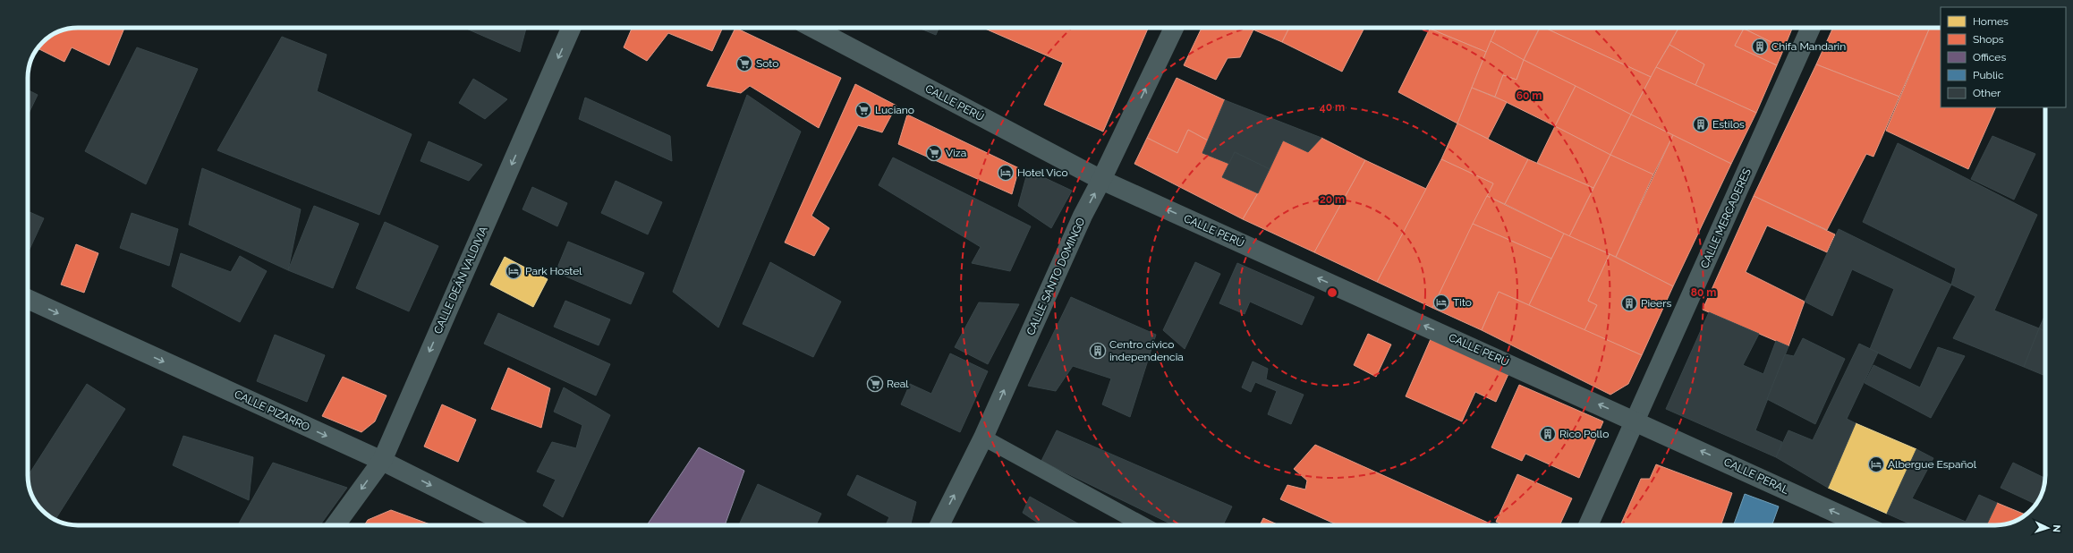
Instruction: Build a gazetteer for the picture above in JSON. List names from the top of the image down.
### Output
{
  "streets": {
    "street": [
      "CALLE PERÚ",
      "CALLE MERCADERES",
      "CALLE SANTO DOMINGO",
      "CALLE DEÁN VALDIVIA",
      "CALLE PIZARRO",
      "CALLE PERAL"
    ]
  },
  "crossings": [
    ["CALLE PERÚ", "CALLE MERCADERES"],
    ["CALLE PERÚ", "CALLE SANTO DOMINGO"],
    ["CALLE PERÚ", "CALLE PERAL"],
    ["CALLE MERCADERES", "CALLE PERAL"],
    ["CALLE DEÁN VALDIVIA", "CALLE PIZARRO"]
  ],
  "one_way": [
    "CALLE PERÚ",
    "CALLE SANTO DOMINGO",
    "CALLE DEÁN VALDIVIA",
    "CALLE PIZARRO",
    "CALLE PERAL"
  ],
  "places": {
    "building": [
      "Chifa Mandarin",
      "Estilos",
      "Pieers",
      "Centro cívico independencia",
      "Rico Pollo"
    ],
    "supermarket": [
      "Soto",
      "Luciano",
      "Viza",
      "Real"
    ],
    "hotel": [
      "Hotel Vico",
      "Park Hostel",
      "Tito",
      "Albergue Español"
    ]
  },
  "legend": [
    "Homes",
    "Shops",
    "Offices",
    "Public",
    "Other"
  ],
  "north": "right",
  "rings": [
    "60 m",
    "40 m",
    "20 m",
    "80 m"
  ]
}
